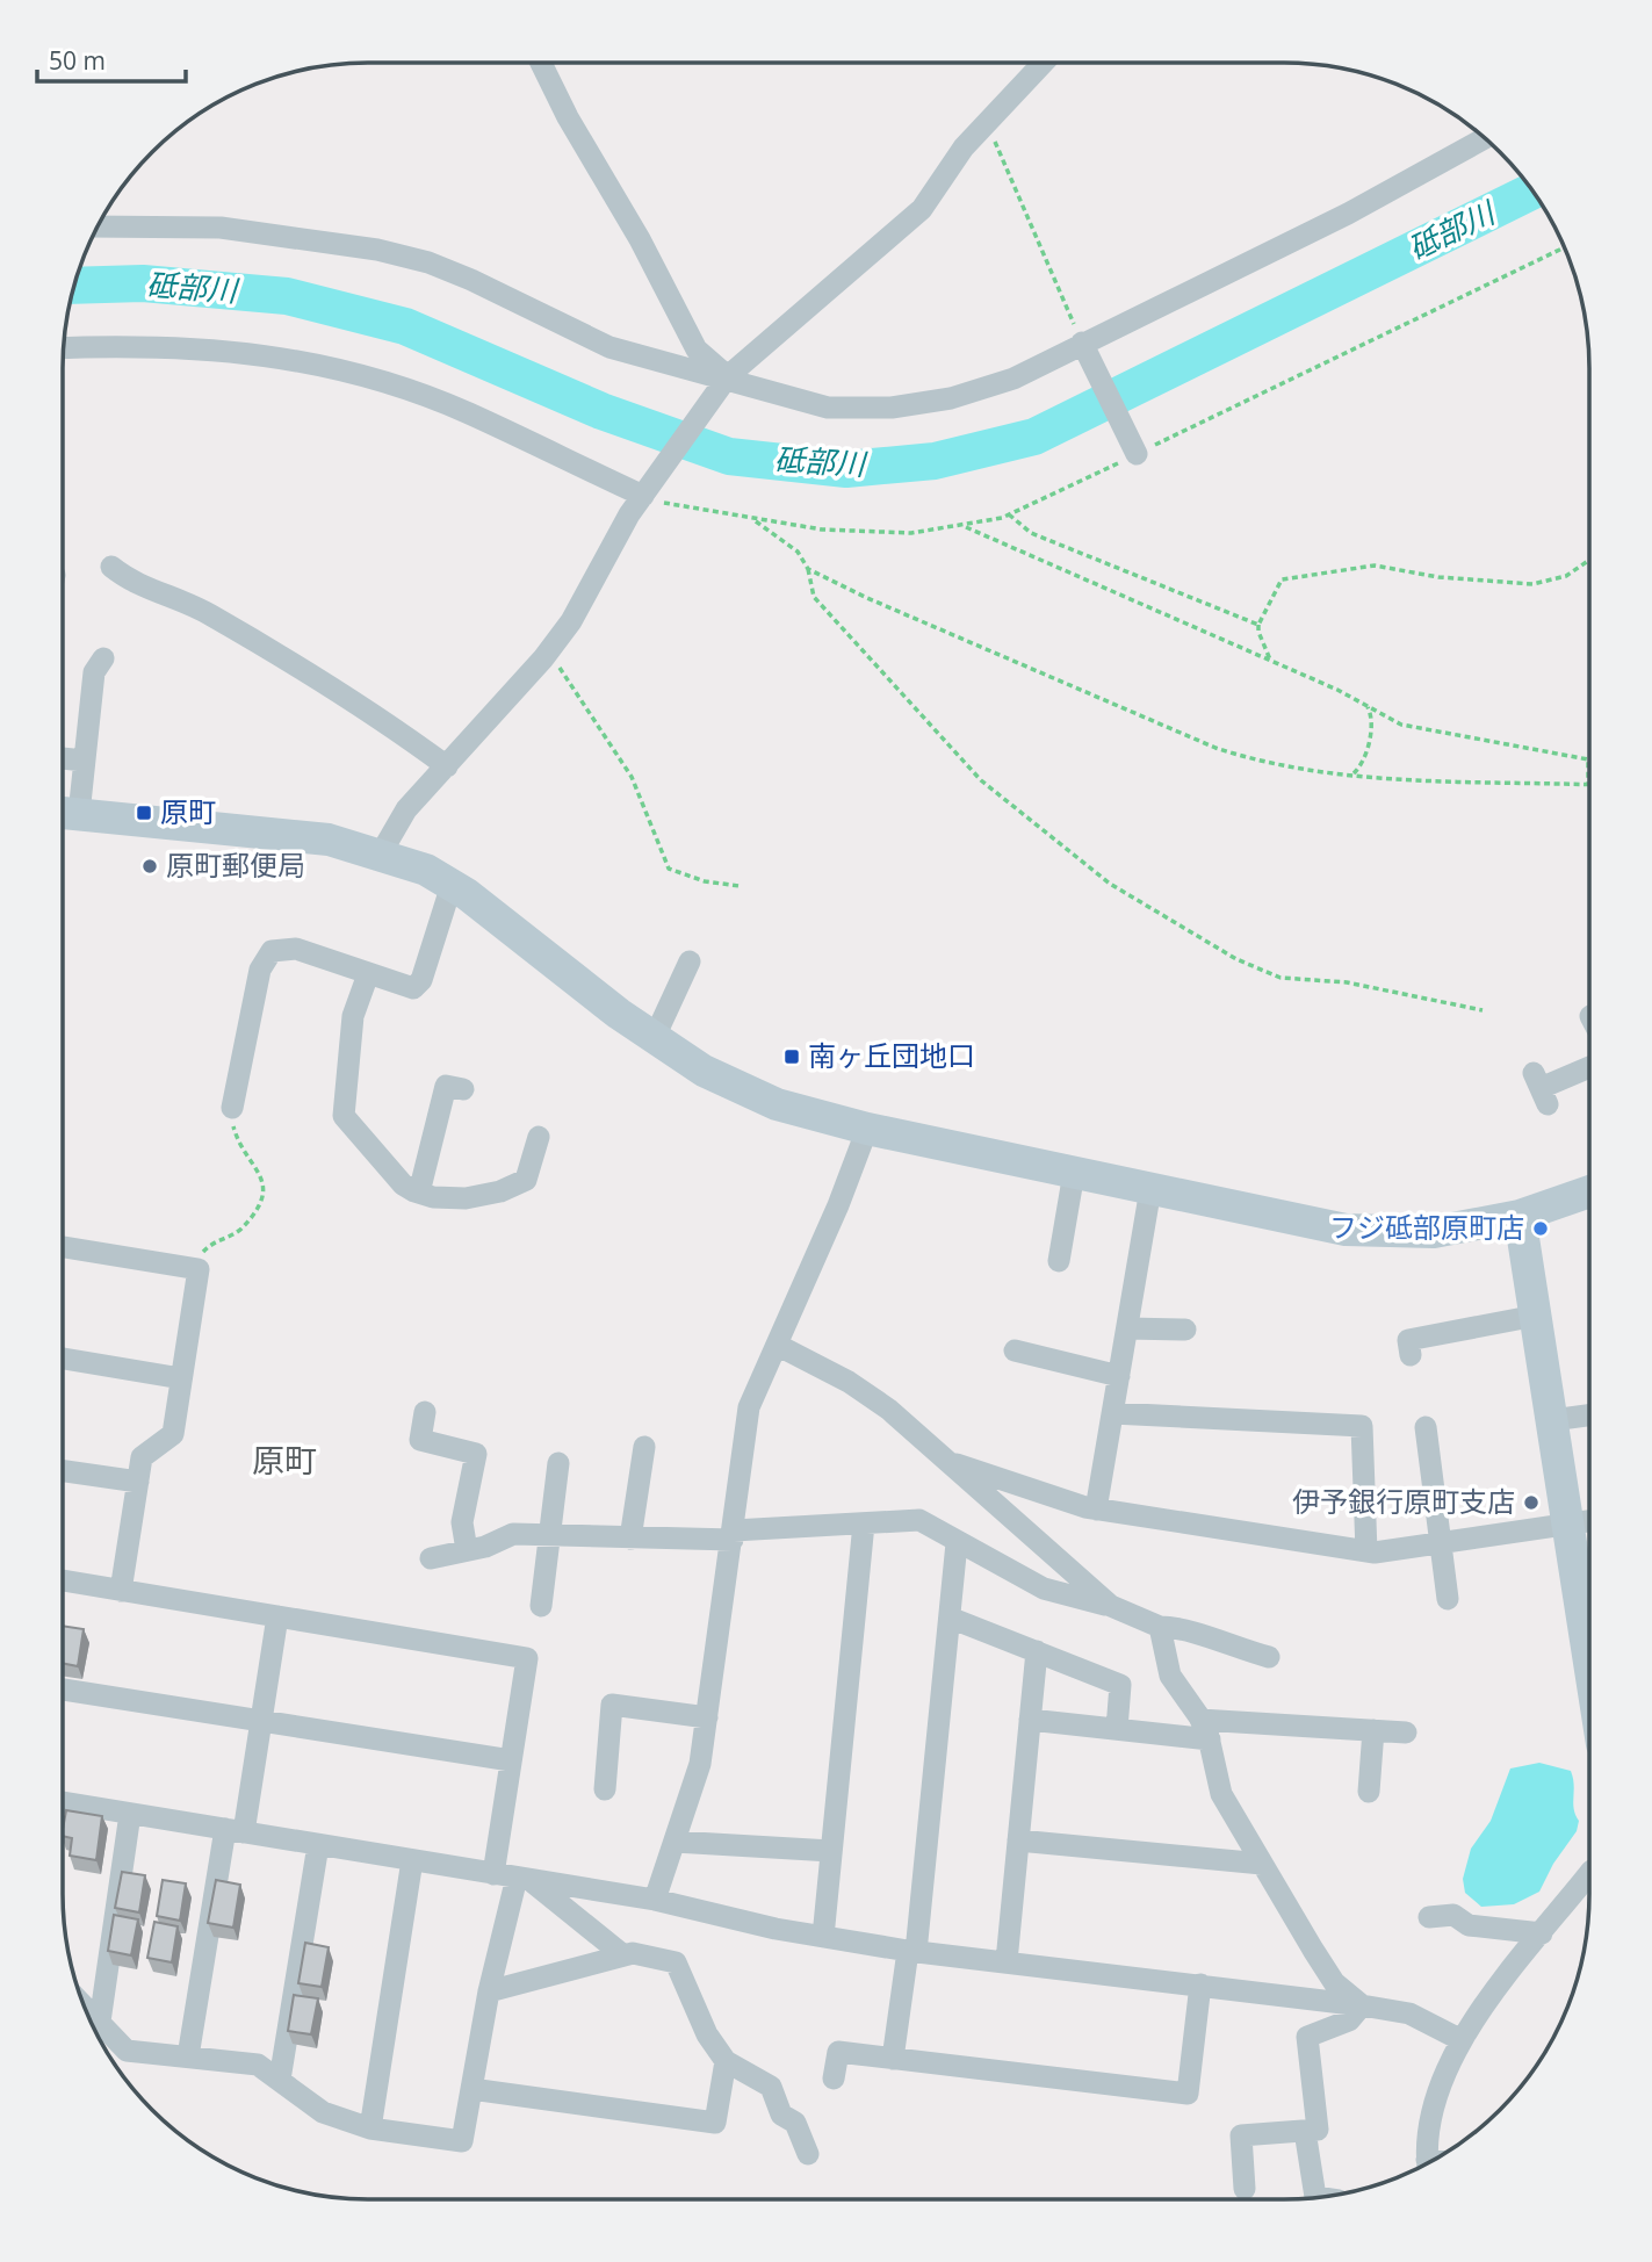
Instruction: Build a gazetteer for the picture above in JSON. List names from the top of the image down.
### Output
{
  "districts": ["原町"],
  "water": ["砥部川"],
  "places": {
    "transit": ["原町", "南ヶ丘団地口"],
    "other": ["原町郵便局", "フジ砥部原町店", "伊予銀行原町支店"]
  },
  "scale_bar": "50 m"
}
